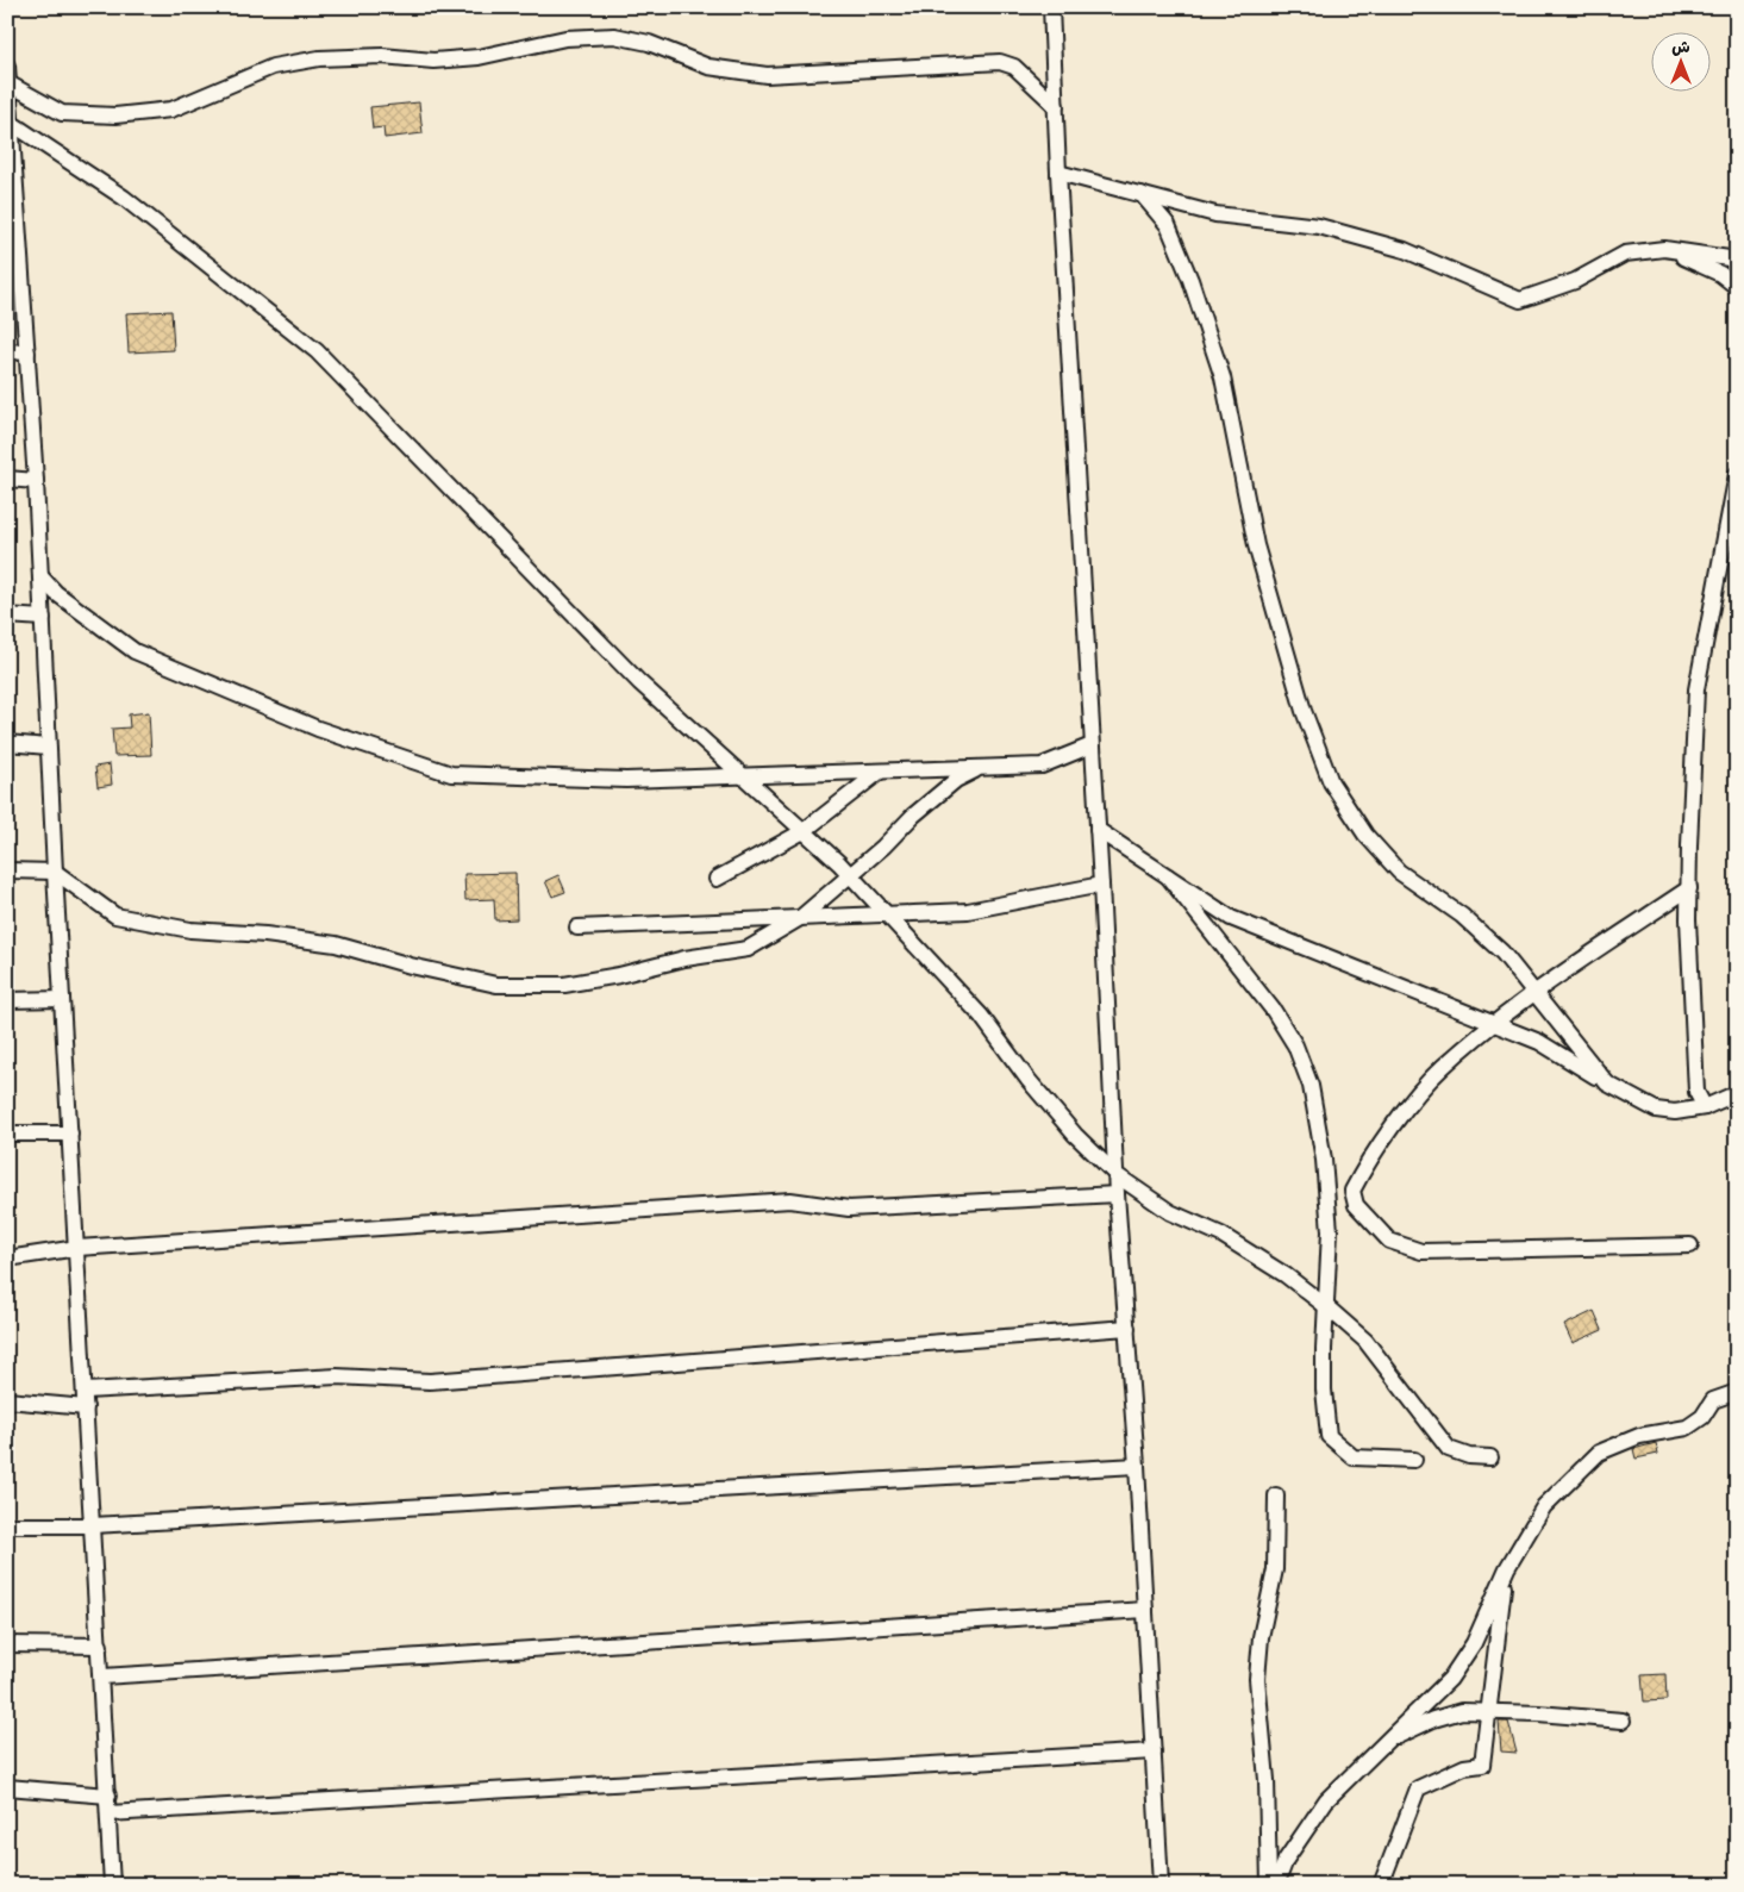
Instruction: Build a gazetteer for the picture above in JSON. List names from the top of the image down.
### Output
{
  "north": "top"
}
